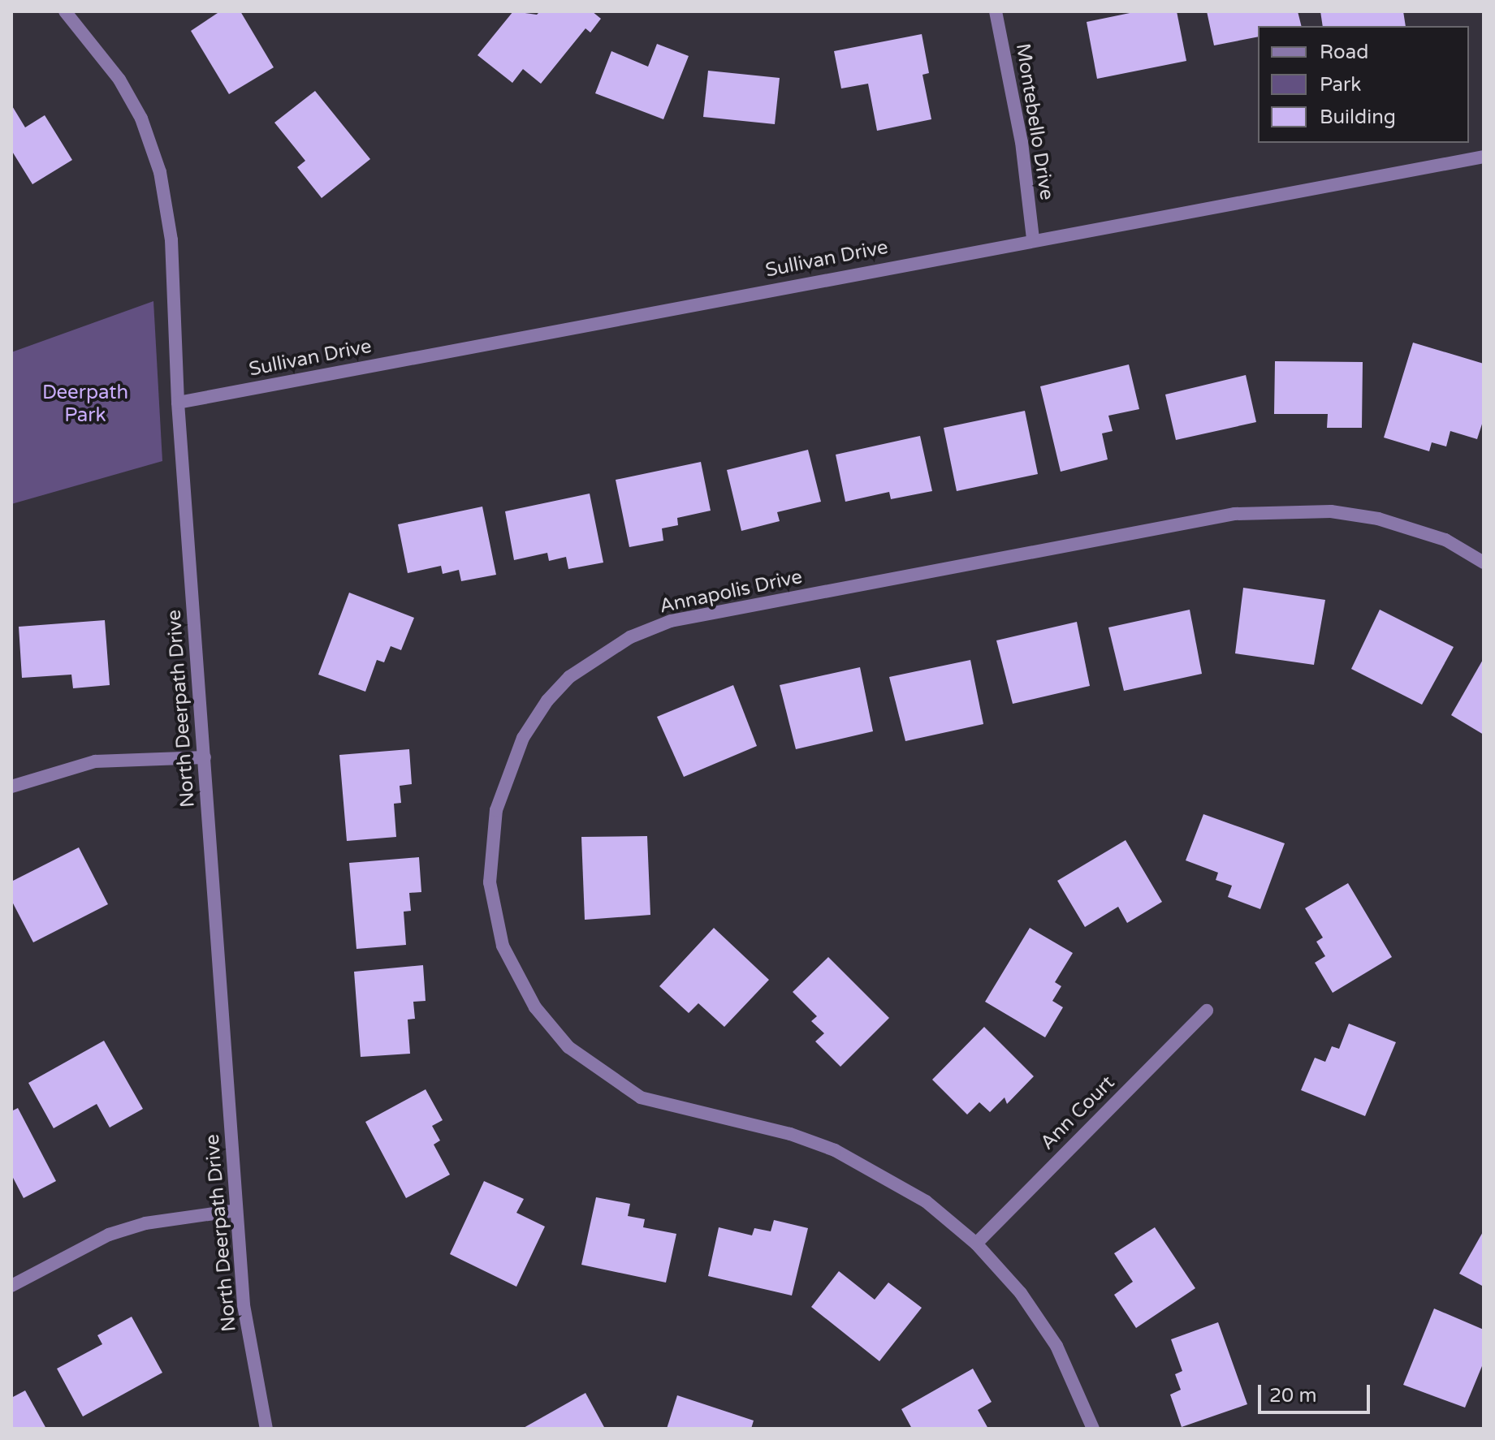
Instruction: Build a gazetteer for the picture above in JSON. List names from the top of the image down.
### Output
{
  "streets": {
    "street": [
      "Montebello Drive",
      "Sullivan Drive",
      "Annapolis Drive",
      "North Deerpath Drive",
      "Ann Court"
    ]
  },
  "crossings": [
    ["Montebello Drive", "Sullivan Drive"],
    ["Sullivan Drive", "North Deerpath Drive"],
    ["Annapolis Drive", "Ann Court"]
  ],
  "parks": ["Deerpath Park"],
  "legend": ["Road", "Park", "Building"],
  "scale_bar": "20 m"
}
